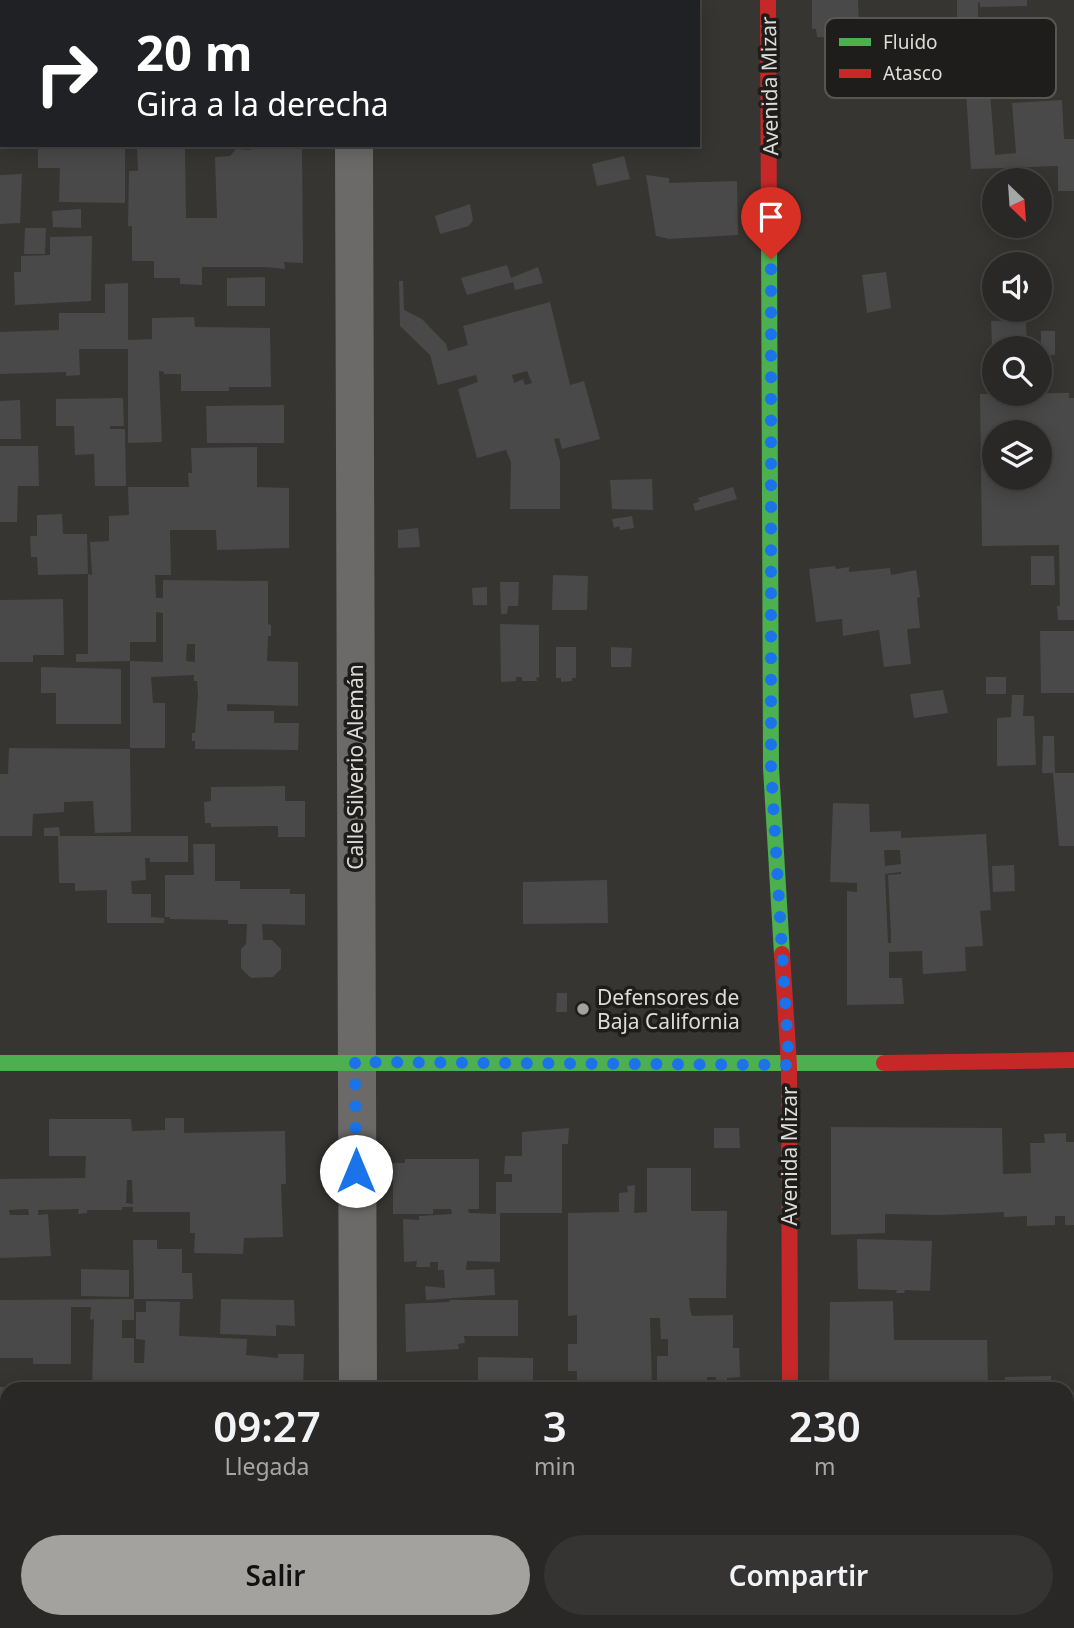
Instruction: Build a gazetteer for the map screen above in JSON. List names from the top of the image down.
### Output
{
  "streets": {
    "street": ["Avenida Mizar", "Calle Silverio Alemán"]
  },
  "places": ["Defensores de Baja California"],
  "legend": ["Fluido", "Atasco"],
  "north": "bottom right",
  "page": {
    "turn": ["20 m", "Gira a la derecha"],
    "eta": [
      "09:27",
      "Llegada",
      "3",
      "min",
      "230",
      "m"
    ],
    "buttons": ["Salir", "Compartir"]
  }
}
